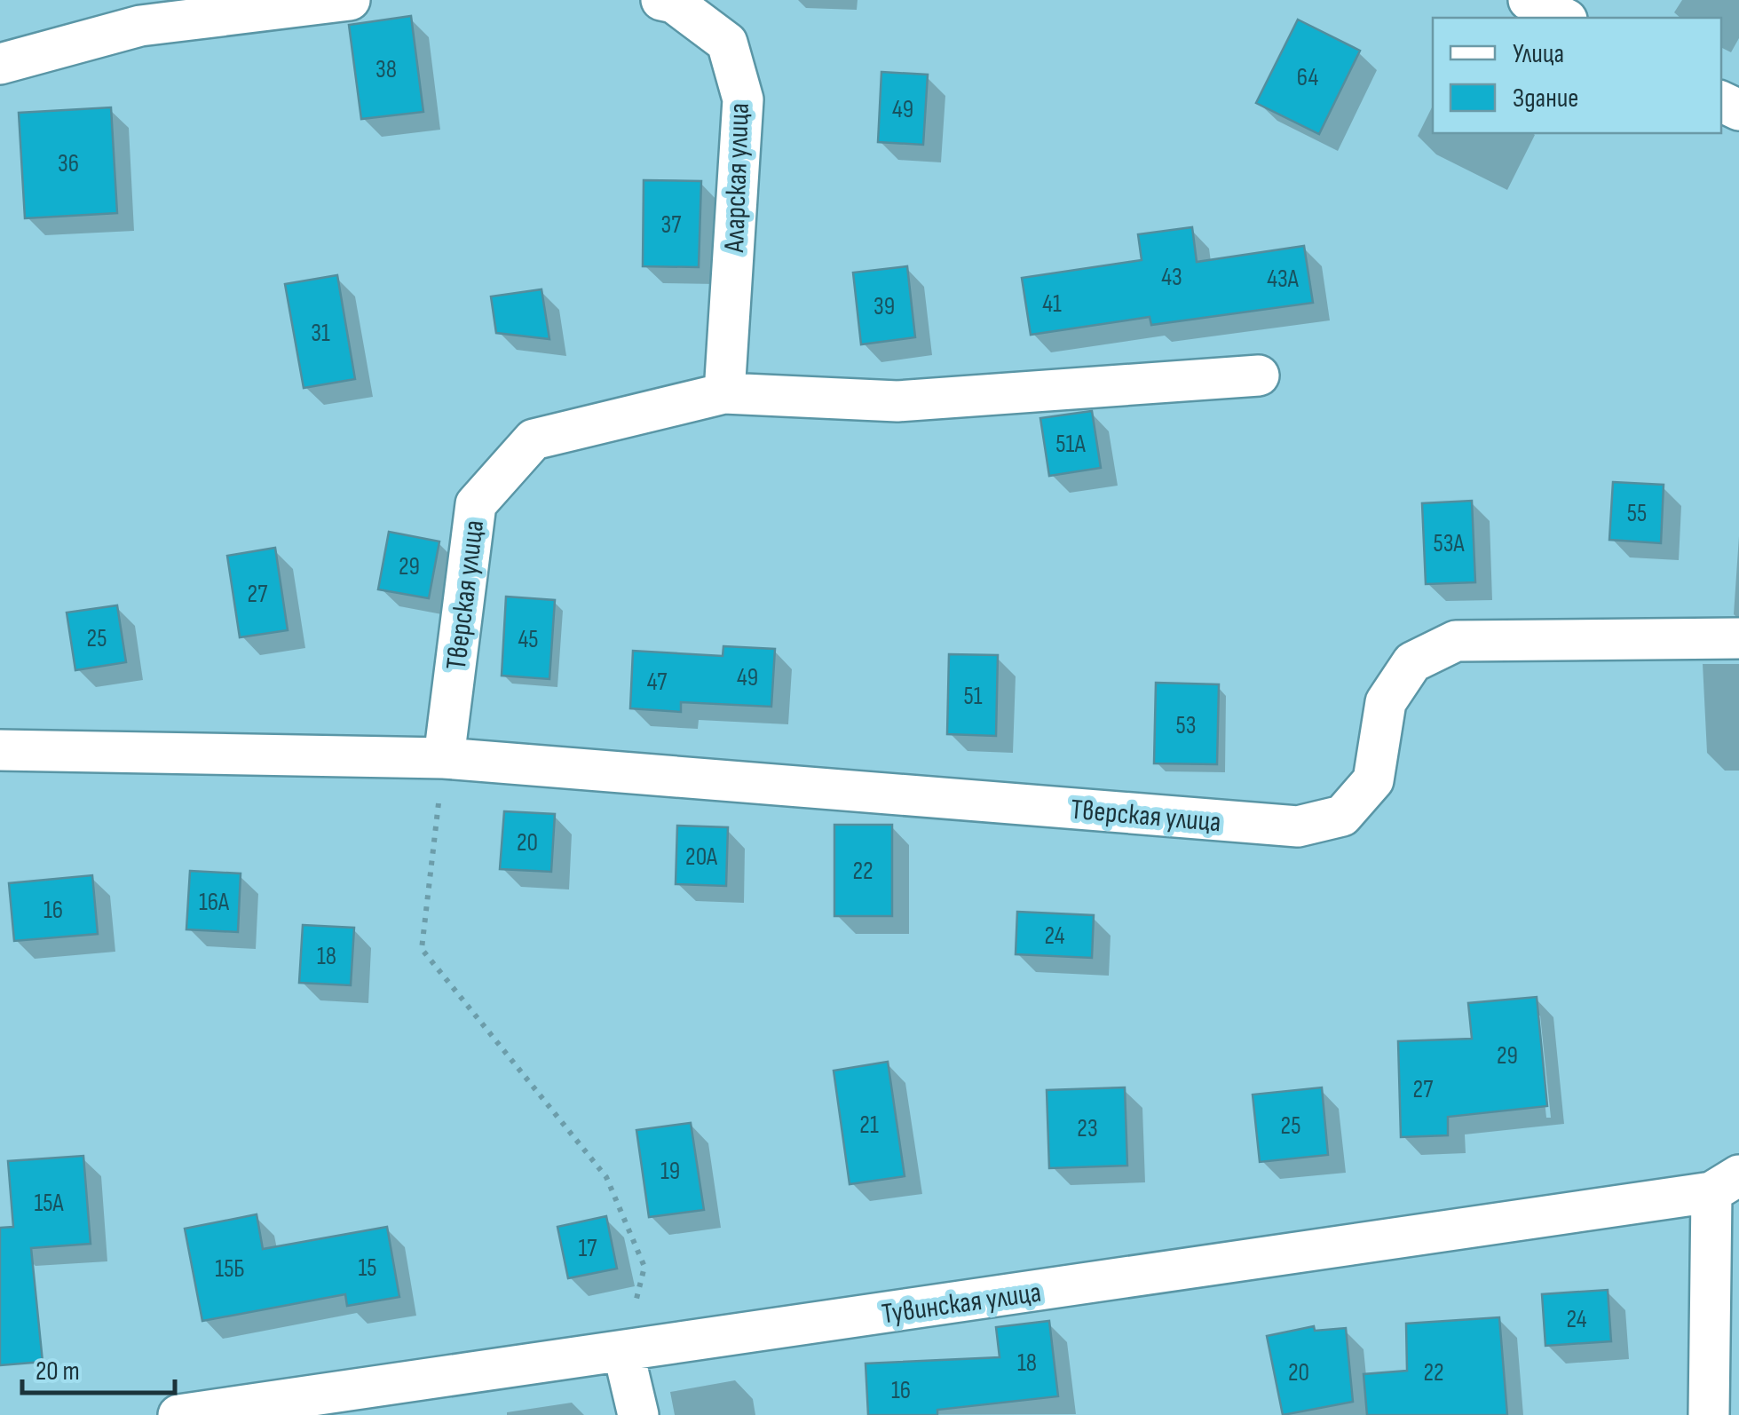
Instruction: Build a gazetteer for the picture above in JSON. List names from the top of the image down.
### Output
{
  "streets": {
    "street": ["Аларская улица", "Тверская улица", "Тувинская улица"]
  },
  "crossings": [
    ["Аларская улица", "Тверская улица"]
  ],
  "house_numbers": [
    "38",
    "64",
    "49",
    "36",
    "37",
    "43",
    "43А",
    "41",
    "39",
    "31",
    "51А",
    "55",
    "53А",
    "29",
    "27",
    "25",
    "45",
    "49",
    "47",
    "51",
    "53",
    "20",
    "20А",
    "22",
    "16А",
    "16",
    "24",
    "18",
    "29",
    "27",
    "21",
    "25",
    "23",
    "19",
    "15А",
    "17",
    "15",
    "15Б",
    "24",
    "18",
    "20",
    "22",
    "16"
  ],
  "legend": ["Улица", "Здание"],
  "scale_bar": "20 m"
}
